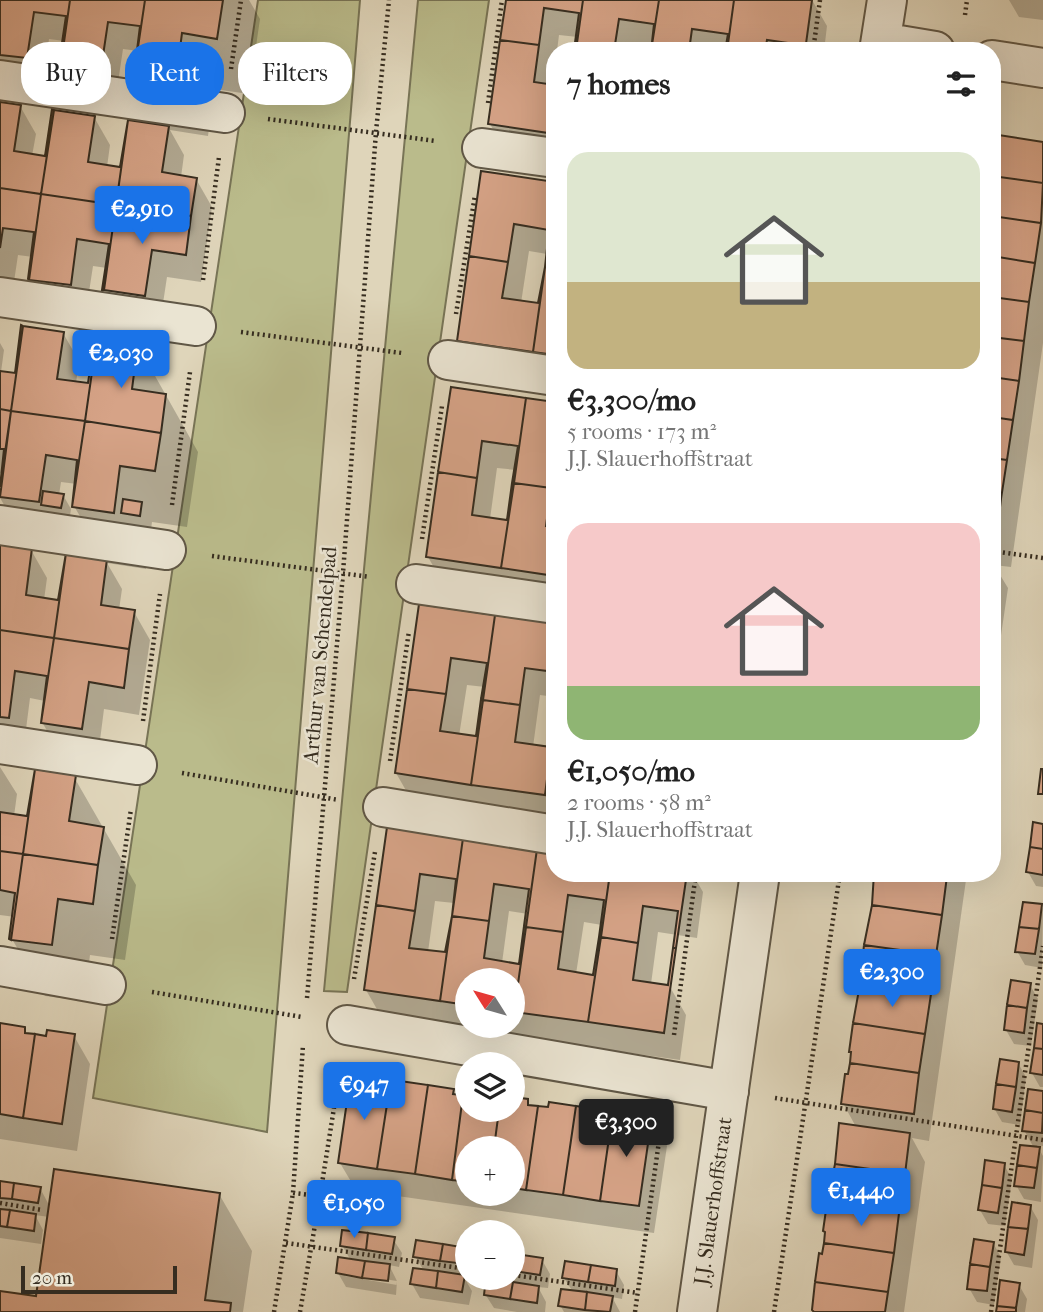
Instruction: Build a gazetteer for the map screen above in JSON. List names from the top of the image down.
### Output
{
  "streets": {
    "street": ["J.J. Slauerhoffstraat"],
    "path": ["Arthur van Schendelpad"]
  },
  "scale_bar": "20 m",
  "north": "top left",
  "page": {
    "chip": ["Buy", "Rent", "Filters"],
    "heading": "7 homes",
    "list": [
      {
        "name": "€3,300/mo",
        "note": "5 rooms · 173 m² · J.J. Slauerhoffstraat"
      },
      {
        "name": "€1,050/mo",
        "note": "2 rooms · 58 m² · J.J. Slauerhoffstraat"
      }
    ],
    "price": [
      "€2,910",
      "€2,030",
      "€2,300",
      "€947",
      "€3,300",
      "€1,440",
      "€1,050"
    ],
    "map_buttons": ["+", "−"],
    "scale": "20 m"
  }
}
